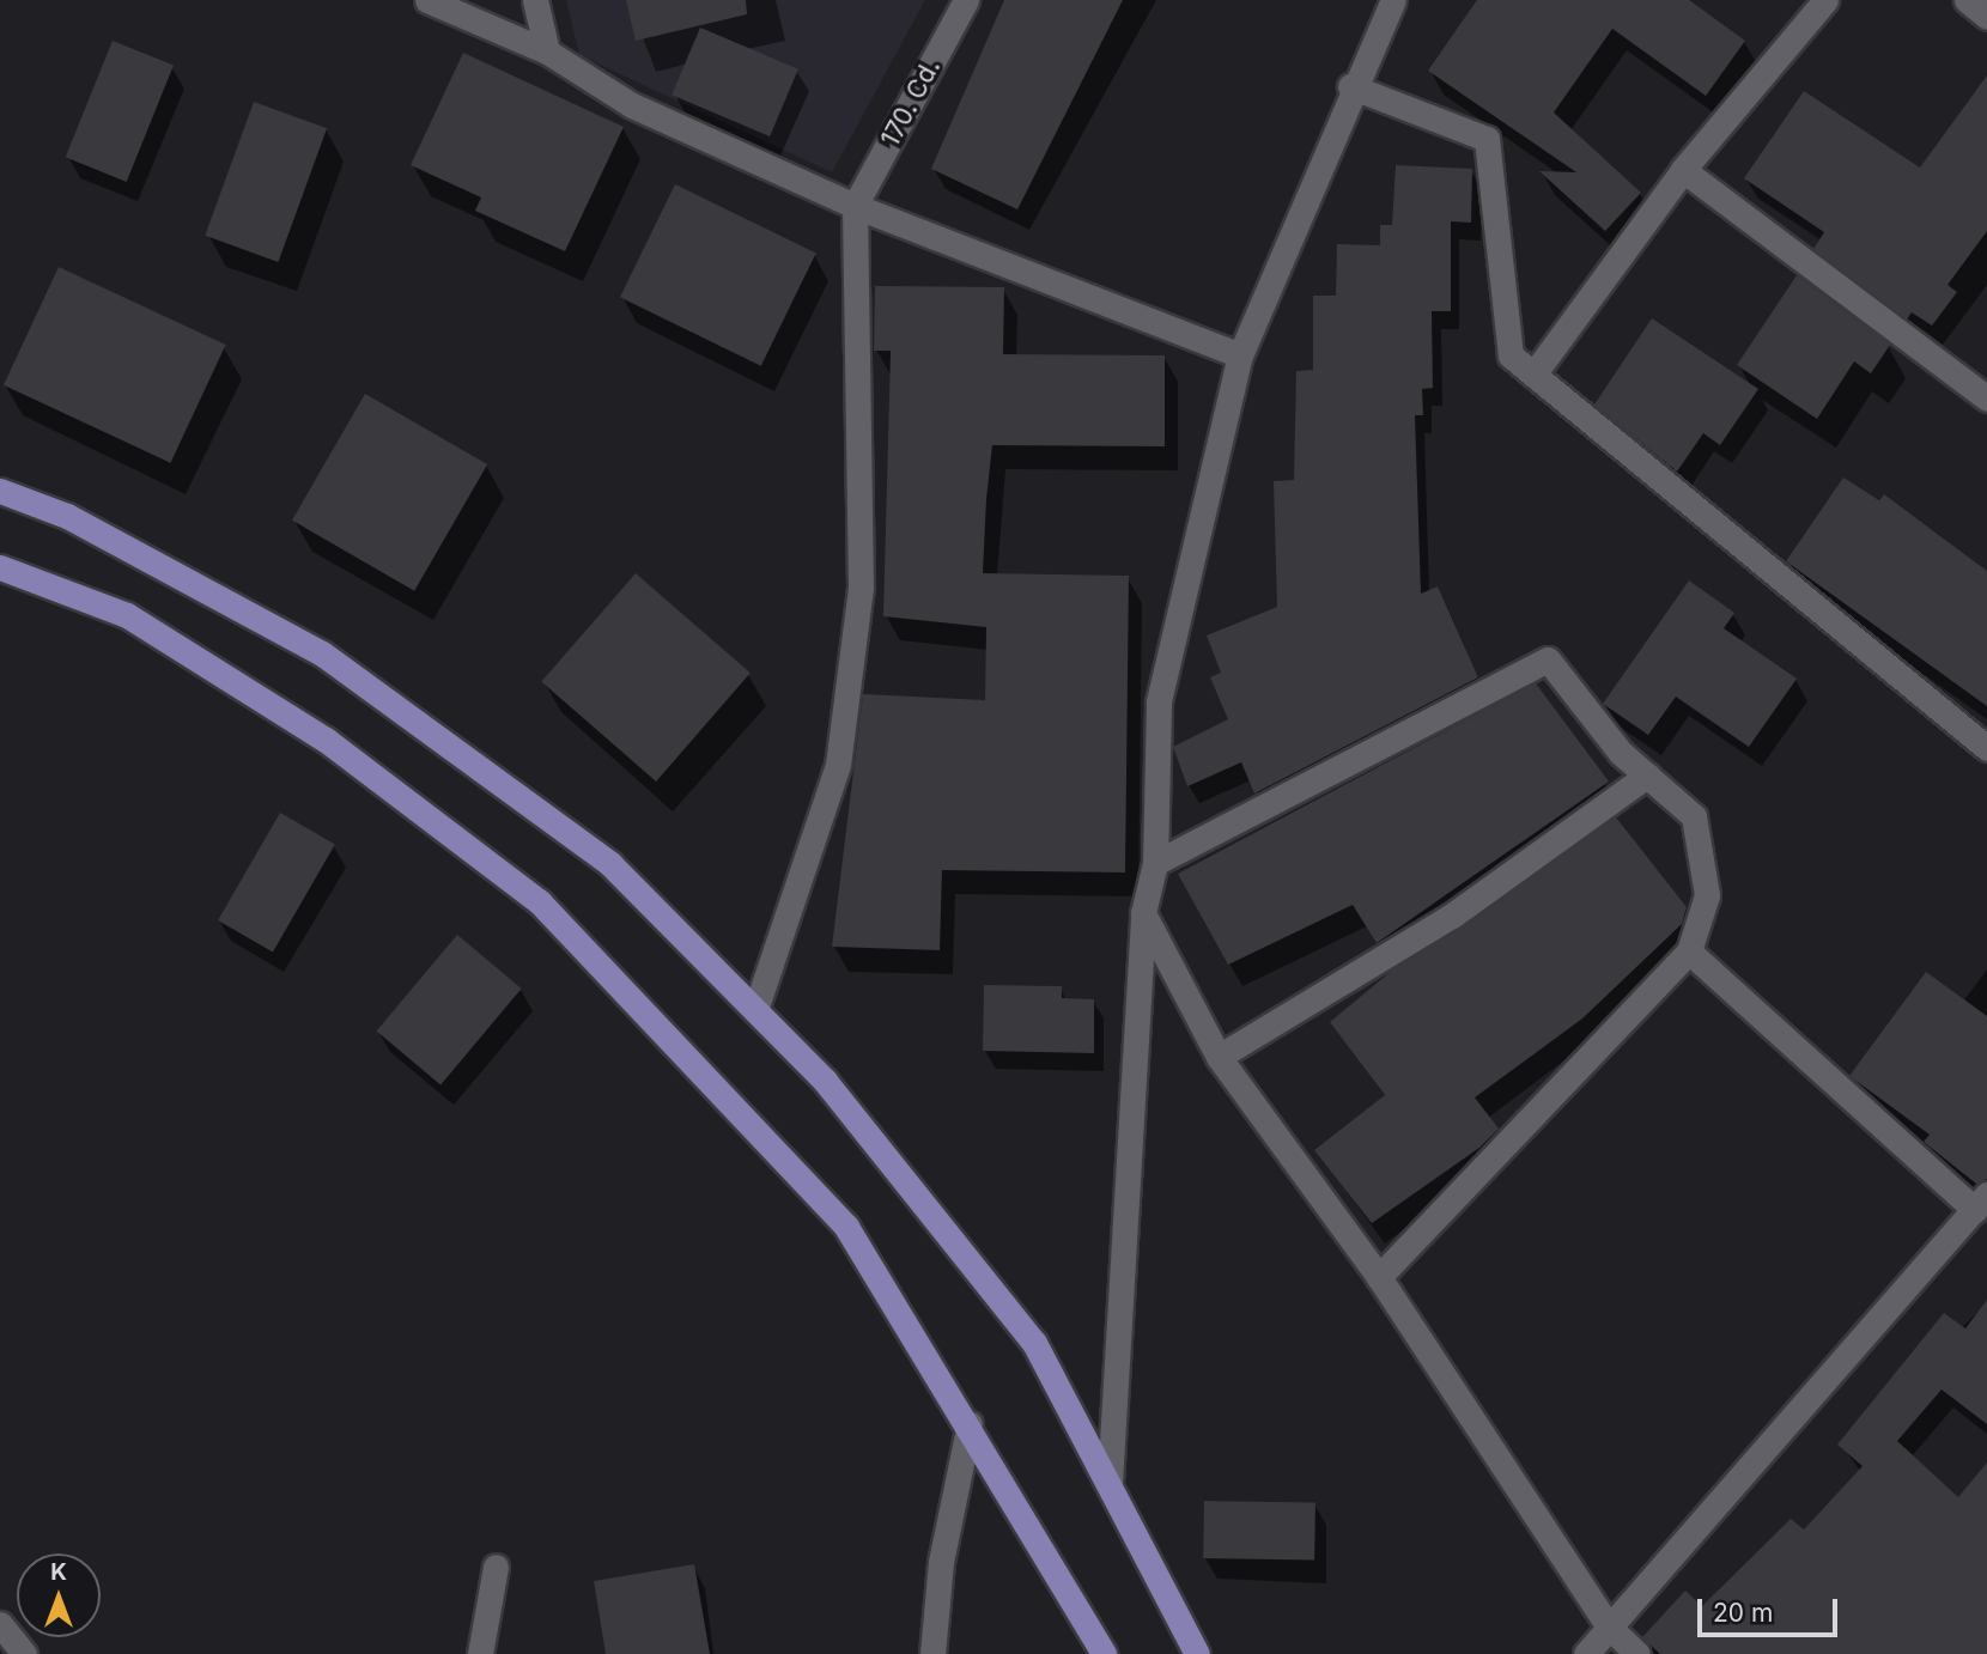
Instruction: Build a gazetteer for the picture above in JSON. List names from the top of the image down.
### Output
{
  "streets": {
    "street": ["170. Cd."]
  },
  "scale_bar": "20 m",
  "north": "top"
}
